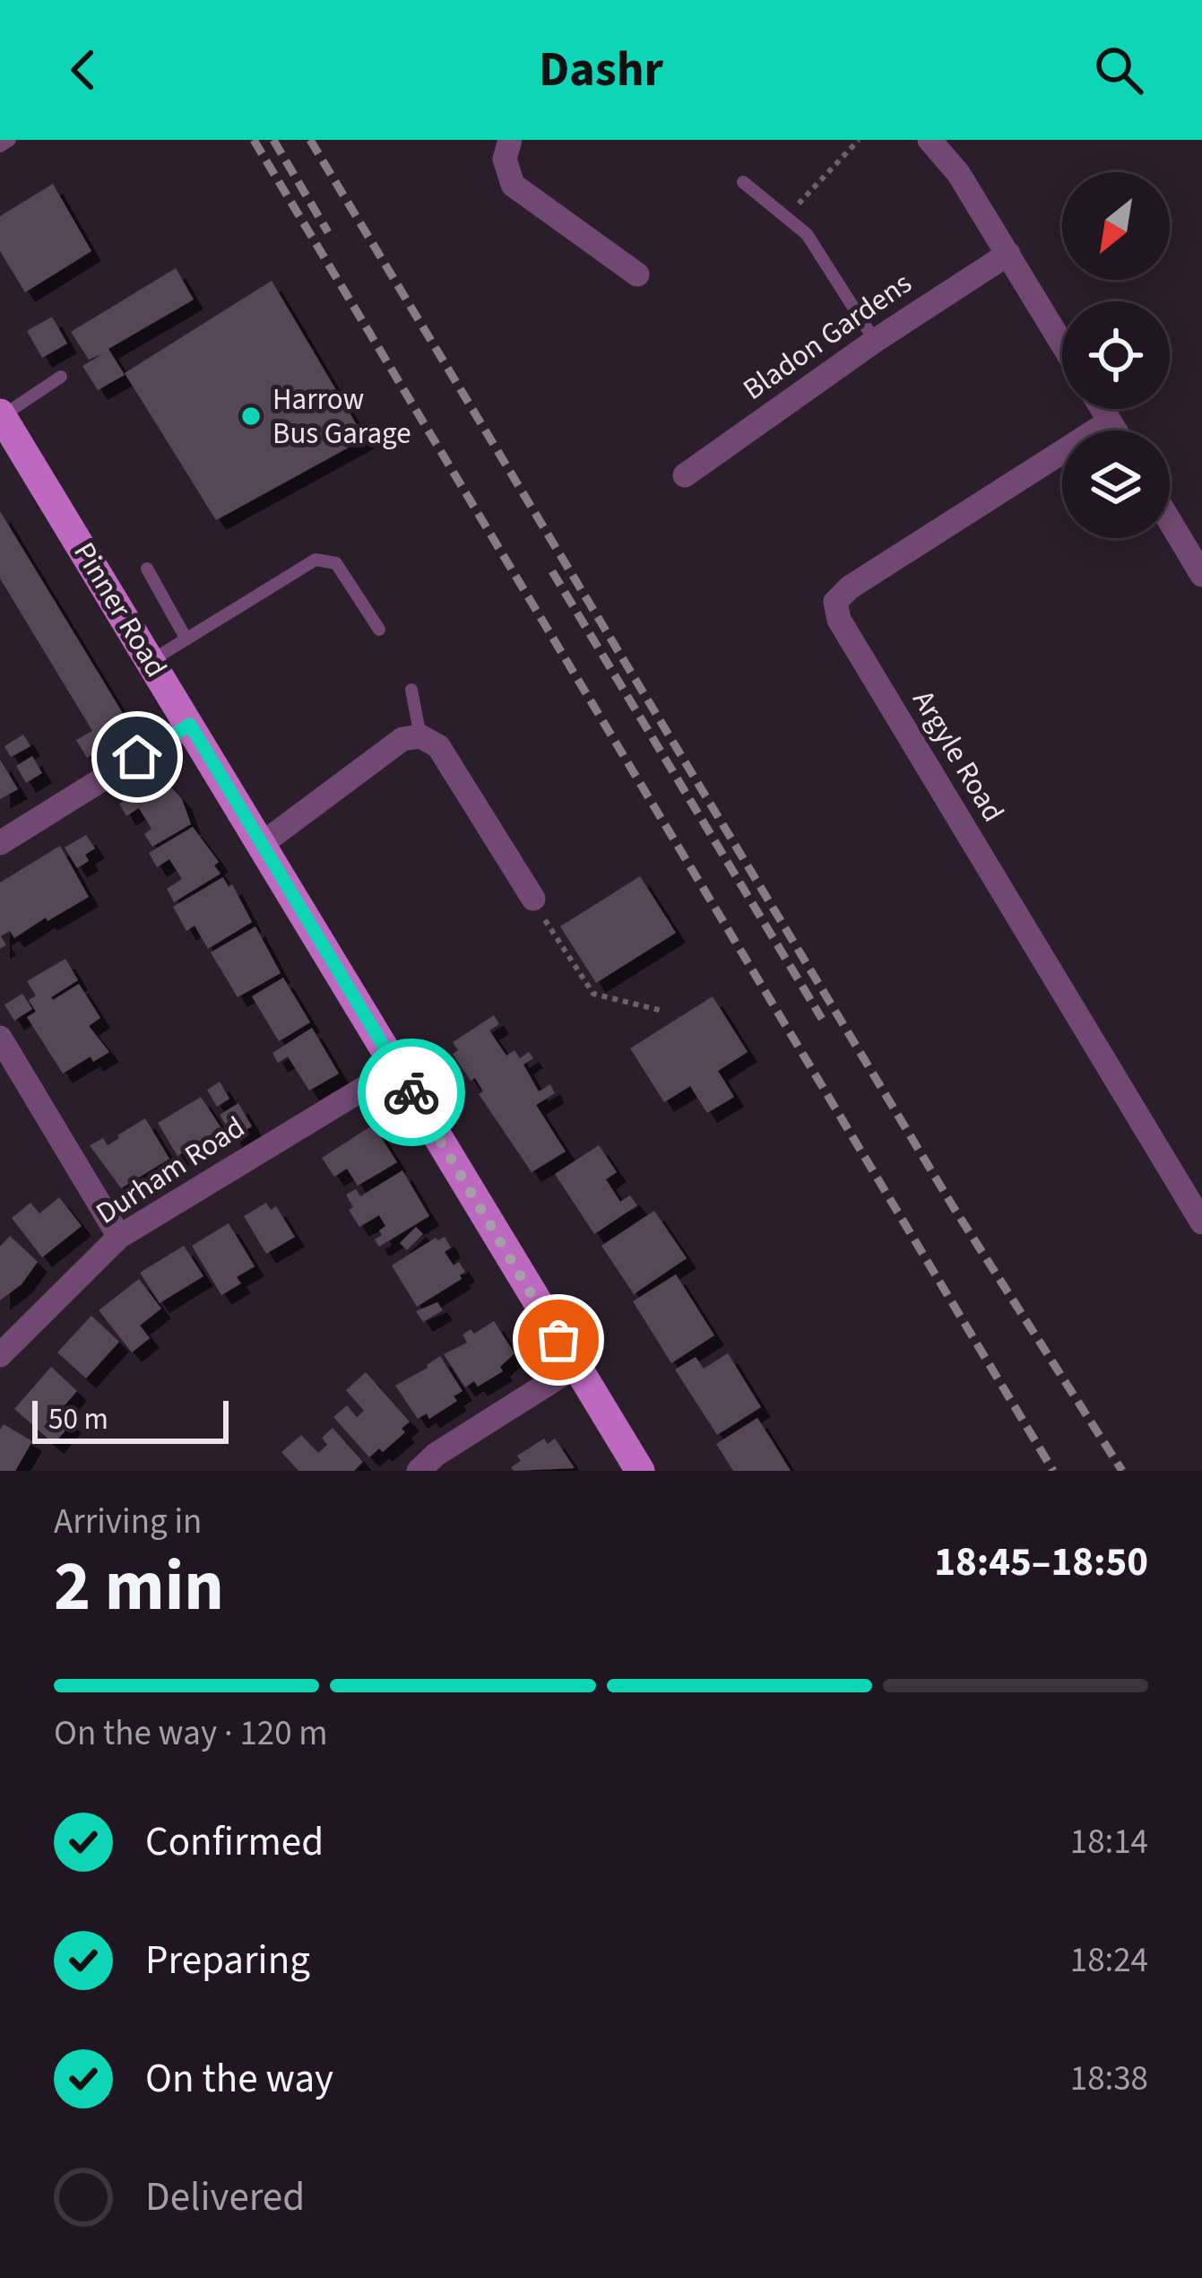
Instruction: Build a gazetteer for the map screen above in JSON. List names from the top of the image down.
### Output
{
  "streets": {
    "main road": ["Pinner Road"],
    "street": ["Bladon Gardens", "Argyle Road", "Durham Road"]
  },
  "crossings": [
    ["Pinner Road", "Durham Road"]
  ],
  "places": ["Harrow Bus Garage"],
  "scale_bar": "50 m",
  "north": "bottom left",
  "page": {
    "header": "Dashr",
    "scale": "50 m",
    "heading": ["2 min", "Arriving in", "18:45–18:50"],
    "bar": "On the way · 120 m",
    "list": [
      ["Confirmed", "18:14"],
      ["Preparing", "18:24"],
      ["On the way", "18:38"],
      "Delivered"
    ]
  }
}
